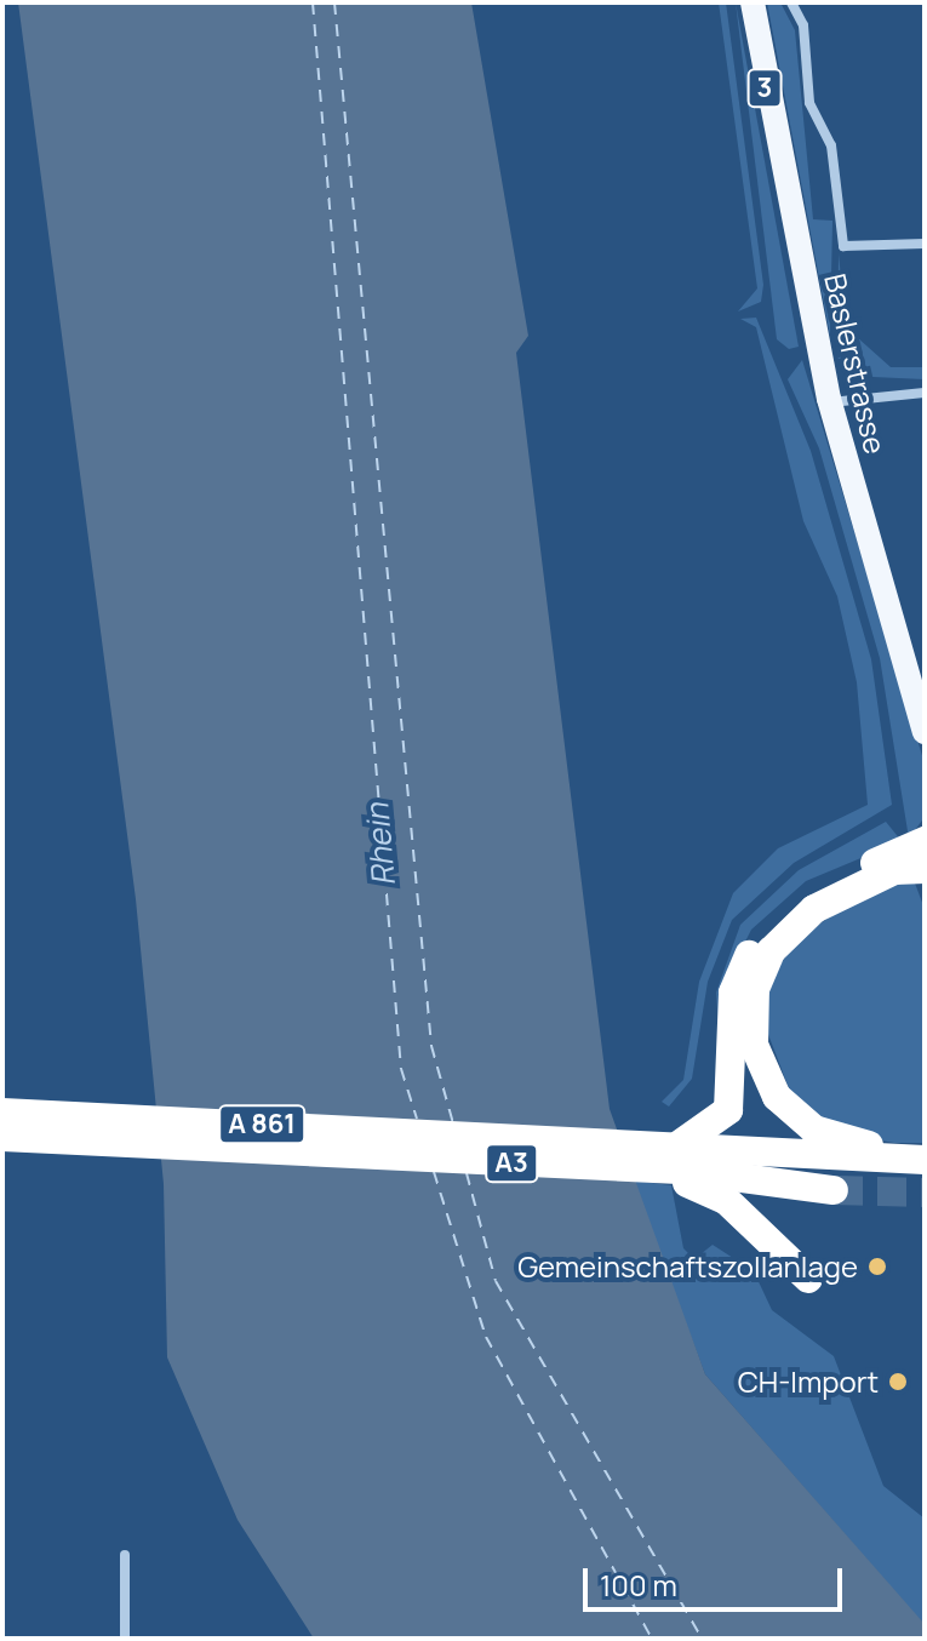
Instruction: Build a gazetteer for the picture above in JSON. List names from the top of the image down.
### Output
{
  "streets": {
    "highway": ["A 861", "A3"],
    "main road": ["3", "Baslerstrasse"]
  },
  "crossings": [
    ["A 861", "A3"]
  ],
  "water": ["Rhein"],
  "places": ["Gemeinschaftszollanlage", "CH-Import"],
  "scale_bar": "100 m"
}
